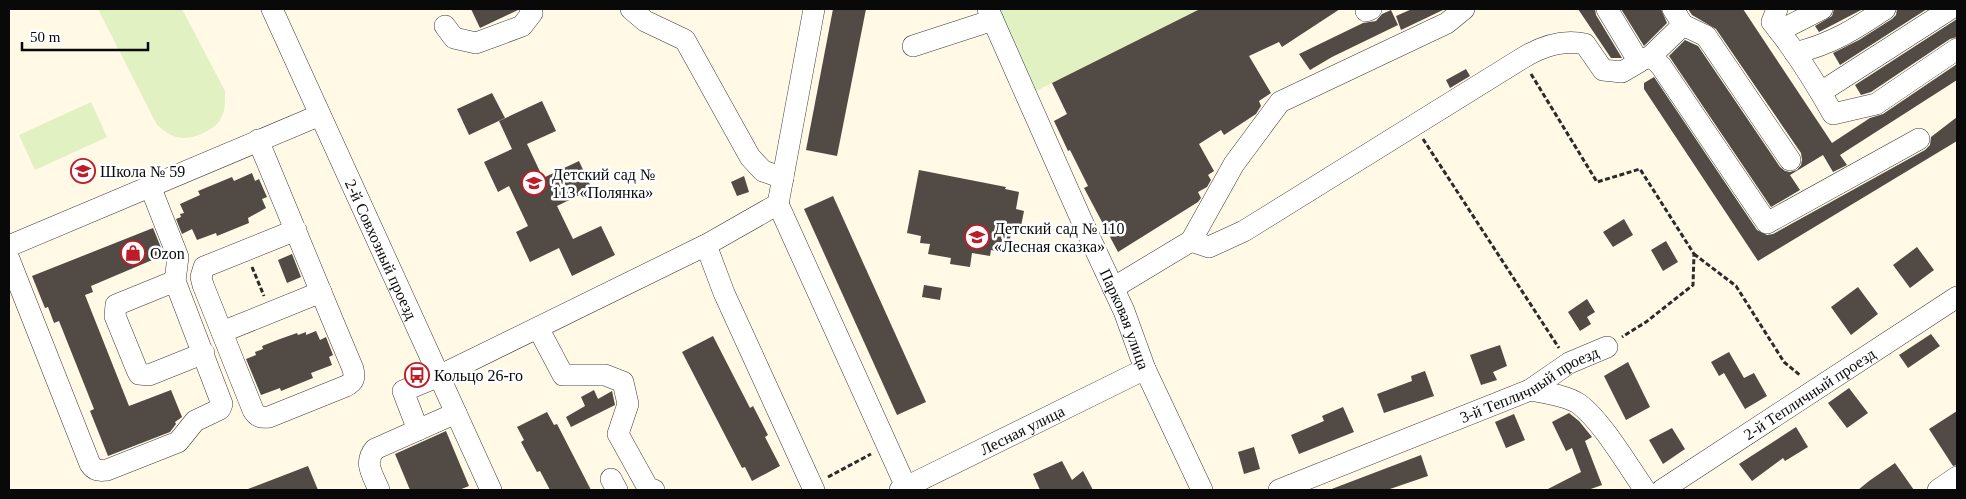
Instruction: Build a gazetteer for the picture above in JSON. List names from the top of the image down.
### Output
{
  "streets": {
    "street": [
      "2-й Совхозный проезд",
      "Парковая улица",
      "3-й Тепличный проезд",
      "2-й Тепличный проезд",
      "Лесная улица"
    ]
  },
  "crossings": [
    ["Парковая улица", "Лесная улица"]
  ],
  "places": {
    "school or university": ["Школа № 59", "Детский сад № 113 «Полянка»", "Детский сад № 110 «Лесная сказка»"],
    "shop": ["Ozon"],
    "bus stop": ["Кольцо 26-го"]
  },
  "scale_bar": "50 m"
}
